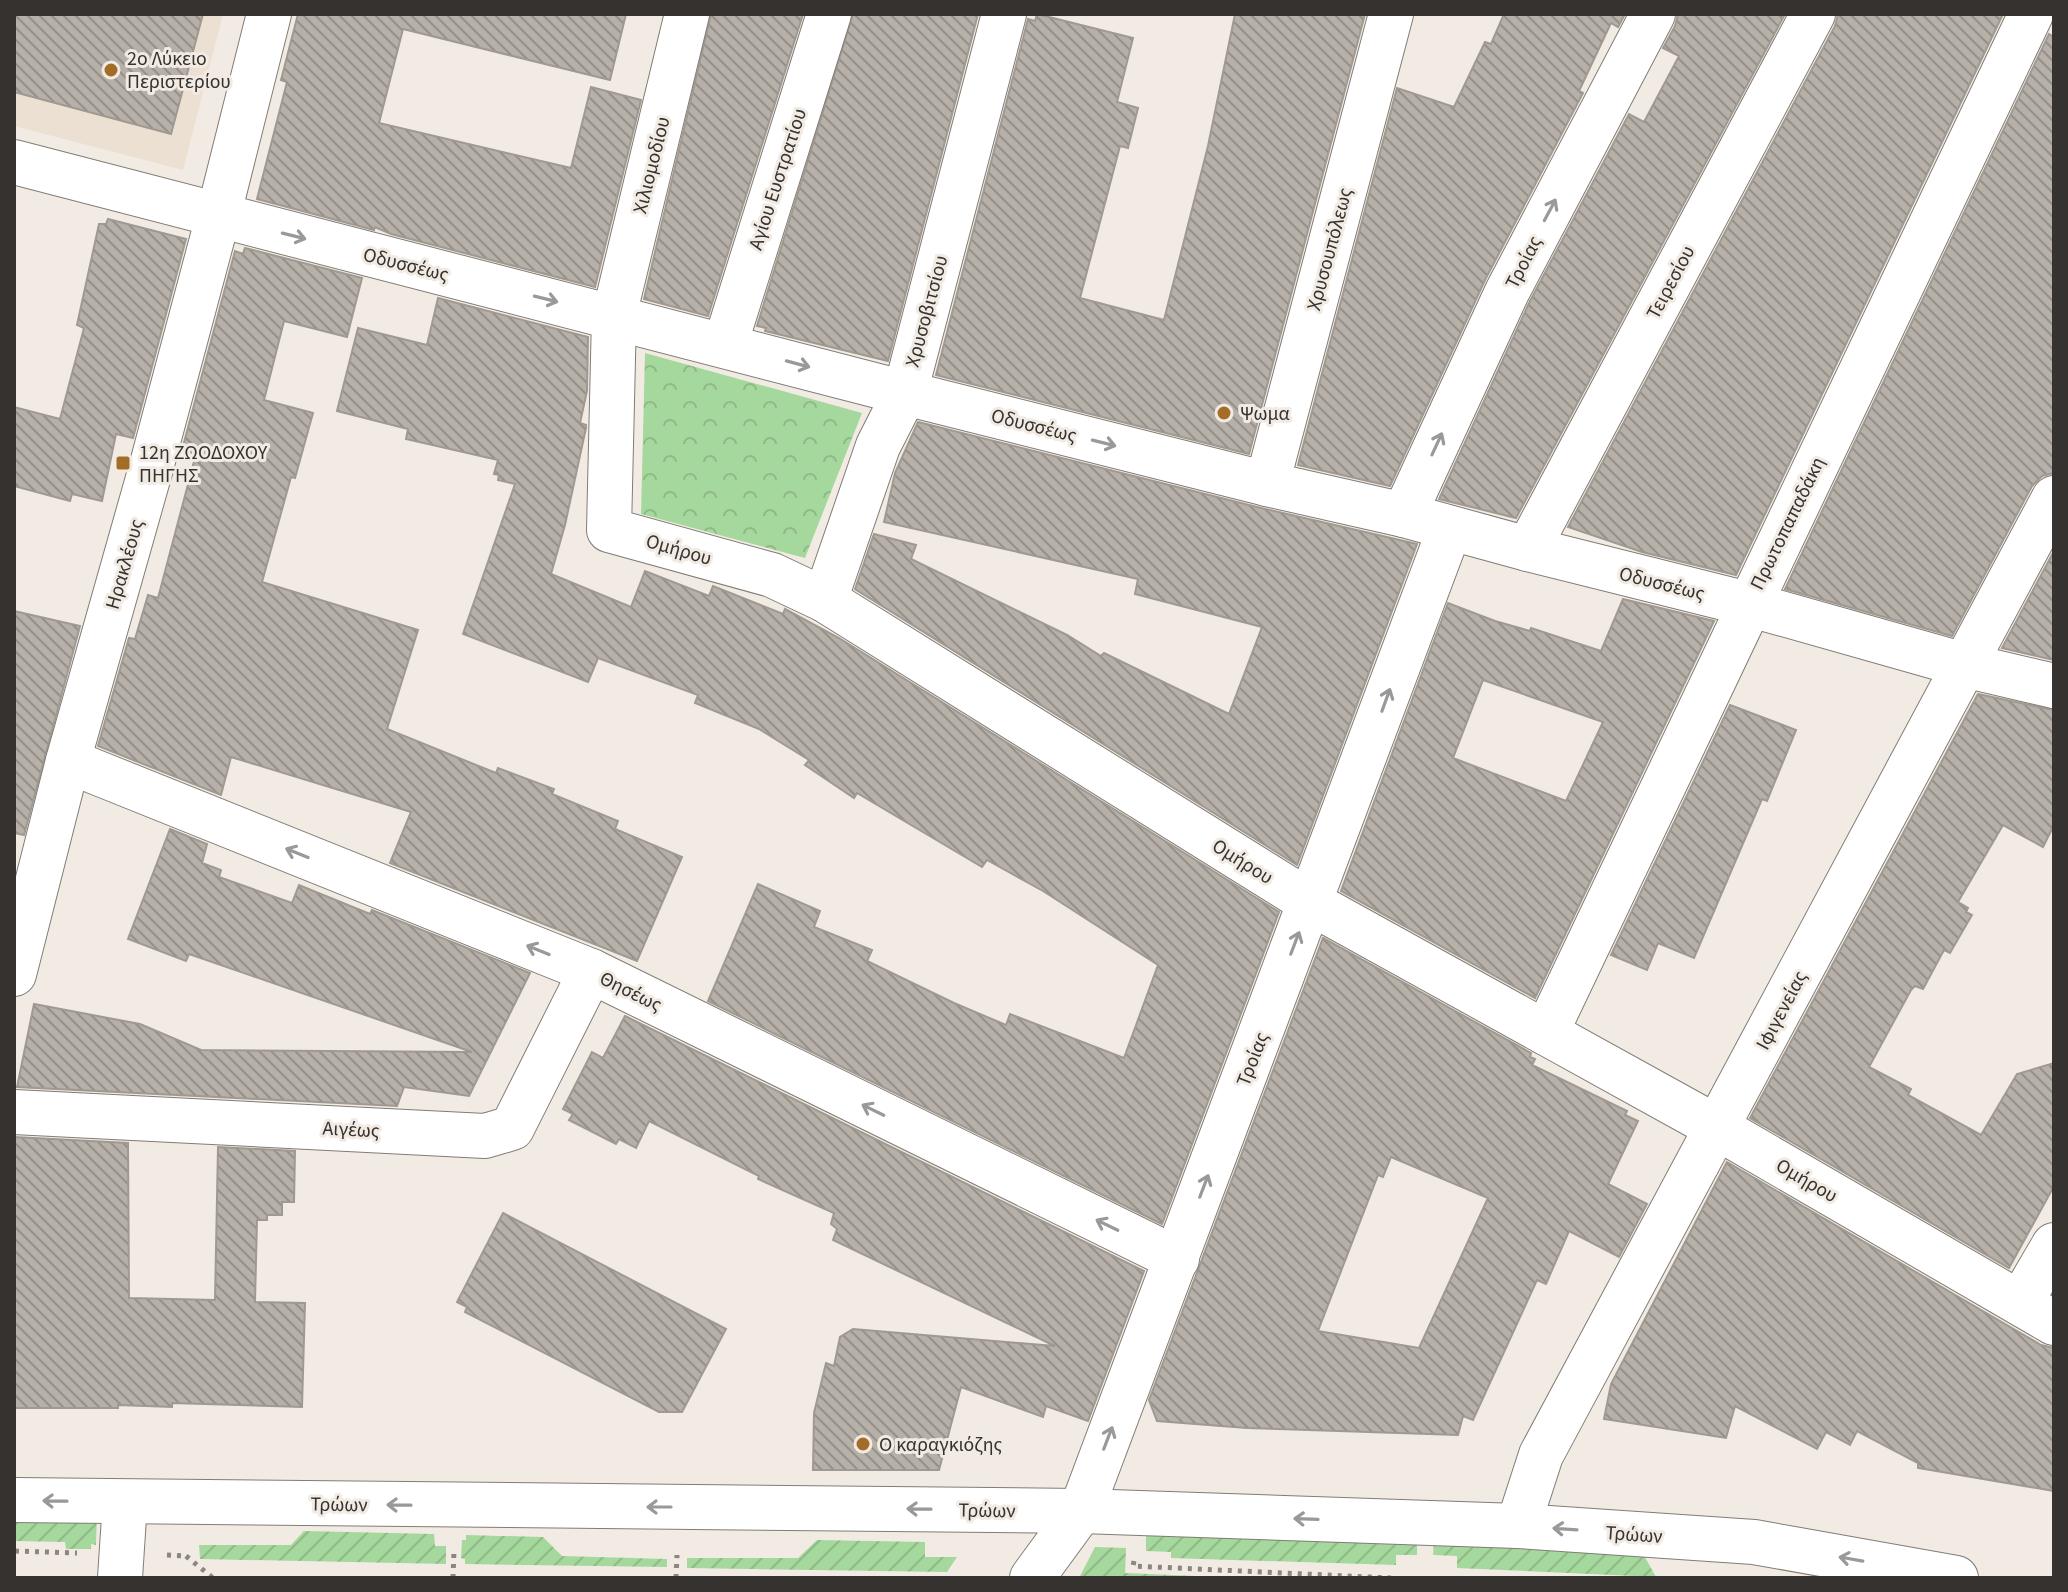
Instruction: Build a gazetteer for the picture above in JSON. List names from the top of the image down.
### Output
{
  "streets": {
    "street": [
      "Χιλιομοδίου",
      "Αγίου Ευστρατίου",
      "Χρυσουπόλεως",
      "Τροίας",
      "Οδυσσέως",
      "Τειρεσίου",
      "Χρυσοβιτσίου",
      "Πρωτοπαπαδάκη",
      "Ομήρου",
      "Ηρακλέους",
      "Θησέως",
      "Ιφιγενείας",
      "Αιγέως",
      "Τρώων"
    ]
  },
  "crossings": [
    ["Χιλιομοδίου", "Οδυσσέως"],
    ["Χιλιομοδίου", "Ομήρου"],
    ["Αγίου Ευστρατίου", "Οδυσσέως"],
    ["Χρυσουπόλεως", "Οδυσσέως"],
    ["Τροίας", "Οδυσσέως"],
    ["Τροίας", "Ομήρου"],
    ["Τροίας", "Θησέως"],
    ["Τροίας", "Τρώων"],
    ["Οδυσσέως", "Τειρεσίου"],
    ["Οδυσσέως", "Χρυσοβιτσίου"],
    ["Οδυσσέως", "Πρωτοπαπαδάκη"],
    ["Οδυσσέως", "Ομήρου"],
    ["Οδυσσέως", "Ηρακλέους"],
    ["Οδυσσέως", "Ιφιγενείας"],
    ["Χρυσοβιτσίου", "Ομήρου"],
    ["Πρωτοπαπαδάκη", "Ομήρου"],
    ["Ομήρου", "Ιφιγενείας"],
    ["Ηρακλέους", "Θησέως"],
    ["Θησέως", "Αιγέως"],
    ["Ιφιγενείας", "Τρώων"]
  ],
  "one_way": [
    "Τροίας",
    "Οδυσσέως",
    "Θησέως",
    "Τρώων"
  ],
  "places": {
    "other": ["2ο Λύκειο Περιστερίου", "Ψωμα", "Ο καραγκιόζης"],
    "transit": ["12η ΖΩΟΔΟΧΟΥ ΠΗΓΗΣ"]
  }
}
